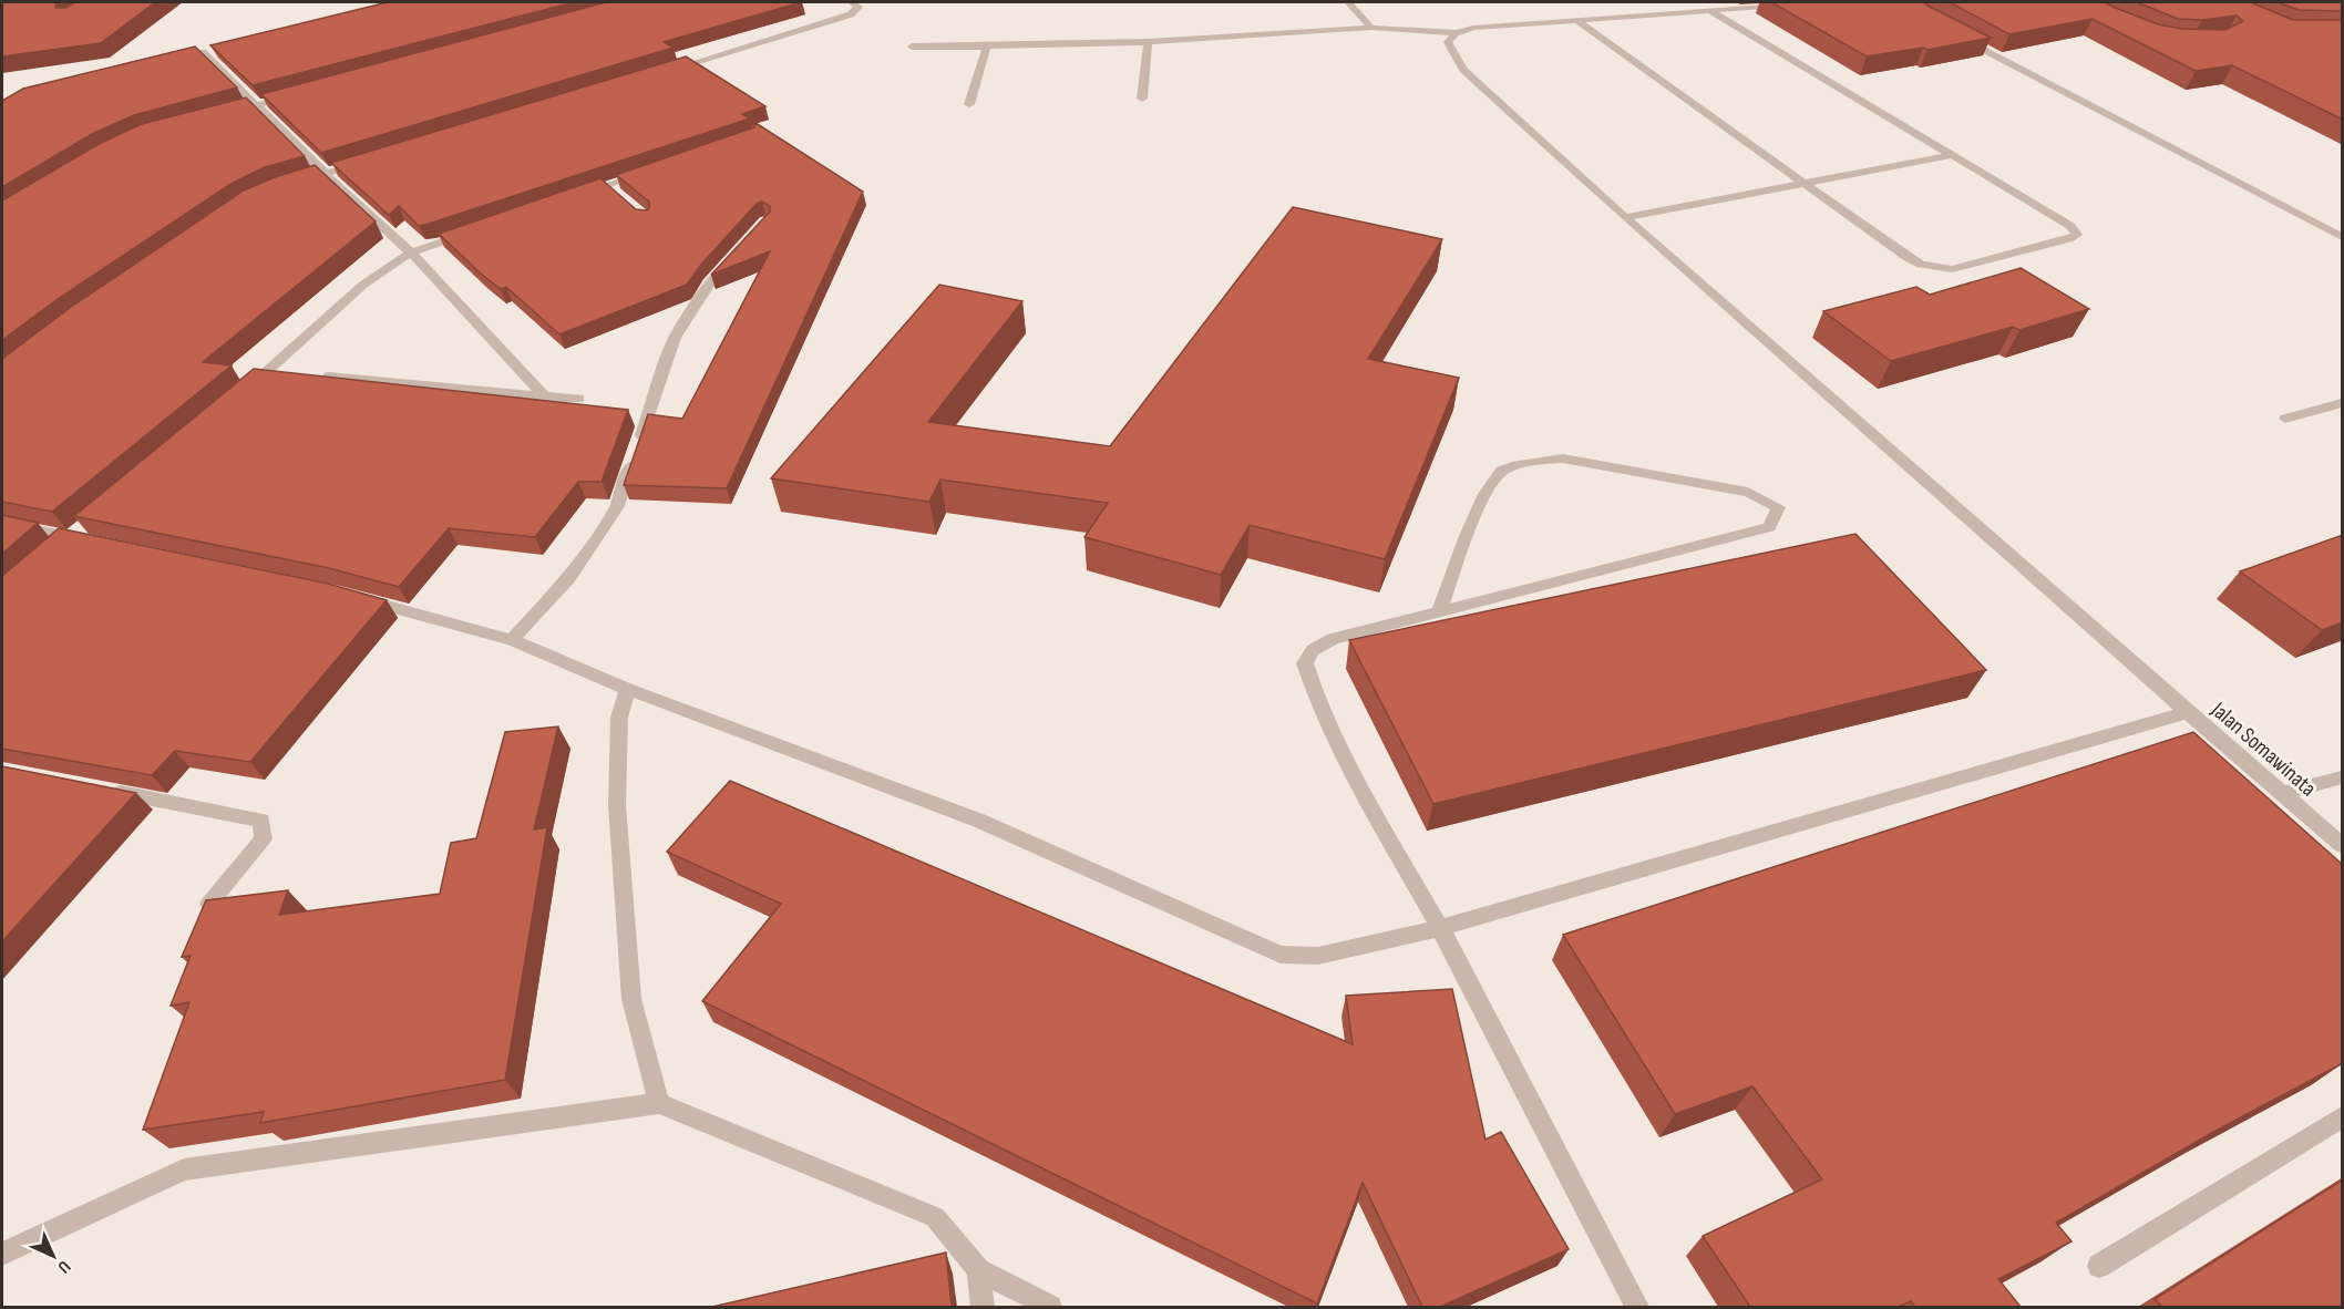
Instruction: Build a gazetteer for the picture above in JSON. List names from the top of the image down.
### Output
{
  "streets": {
    "street": ["Jalan Somawinata"]
  },
  "north": "bottom right"
}
